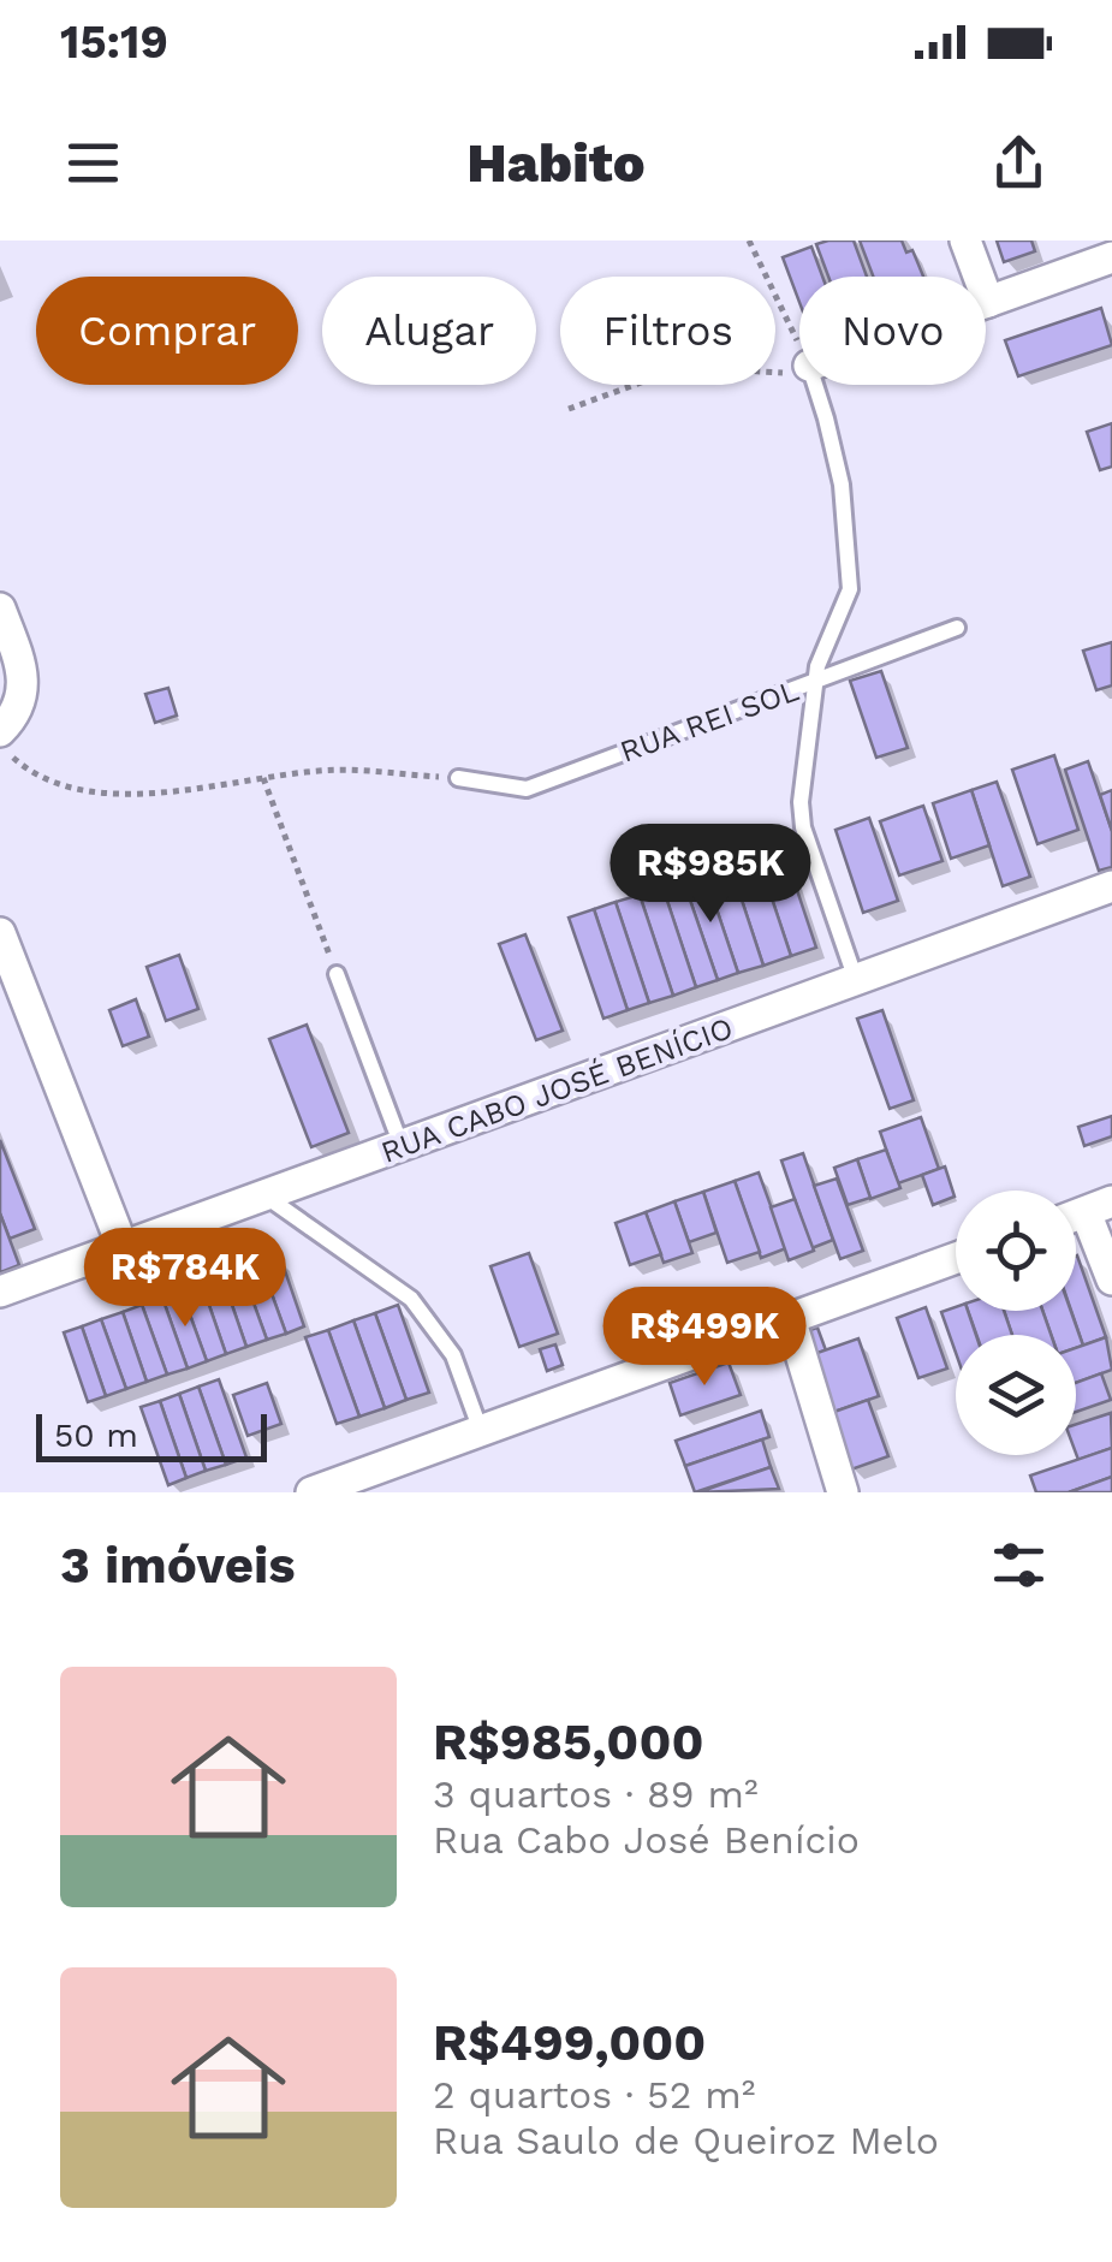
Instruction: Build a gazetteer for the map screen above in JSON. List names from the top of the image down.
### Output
{
  "streets": {
    "street": ["RUA CABO JOSÉ BENÍCIO"],
    "lane": ["RUA REI SOL"]
  },
  "scale_bar": "50 m",
  "page": {
    "status": "15:19",
    "header": "Habito",
    "chip": [
      "Comprar",
      "Alugar",
      "Filtros",
      "Novo"
    ],
    "price": ["R$985K", "R$784K", "R$499K"],
    "scale": "50 m",
    "heading": "3 imóveis",
    "list": [
      {
        "name": "R$985,000",
        "note": "3 quartos · 89 m² · Rua Cabo José Benício"
      },
      {
        "name": "R$499,000",
        "note": "2 quartos · 52 m² · Rua Saulo de Queiroz Melo"
      }
    ]
  }
}
